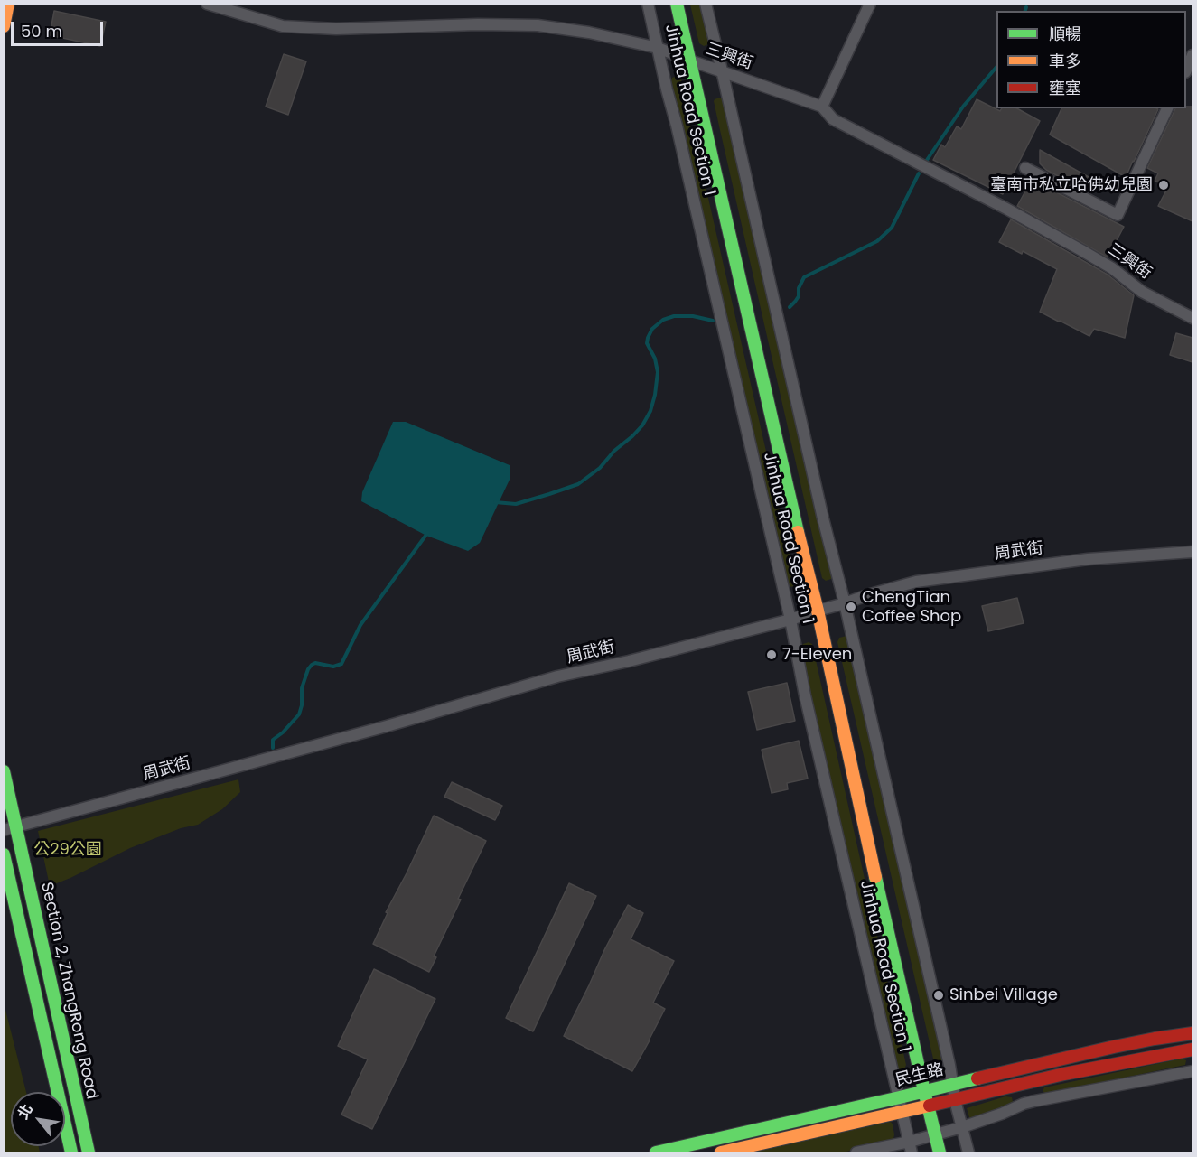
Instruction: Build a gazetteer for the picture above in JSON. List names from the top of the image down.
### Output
{
  "streets": {
    "street": [
      "三興街",
      "Jinhua Road Section 1",
      "周武街",
      "Section 2, ZhangRong Road",
      "民生路"
    ]
  },
  "crossings": [
    ["三興街", "Jinhua Road Section 1"],
    ["Jinhua Road Section 1", "周武街"],
    ["Jinhua Road Section 1", "民生路"],
    ["周武街", "Section 2, ZhangRong Road"]
  ],
  "parks": ["公29公園"],
  "places": [
    "臺南市私立哈佛幼兒園",
    "ChengTian Coffee Shop",
    "7-Eleven",
    "Sinbei Village"
  ],
  "legend": ["順暢", "車多", "壅塞"],
  "scale_bar": "50 m",
  "north": "top left"
}
